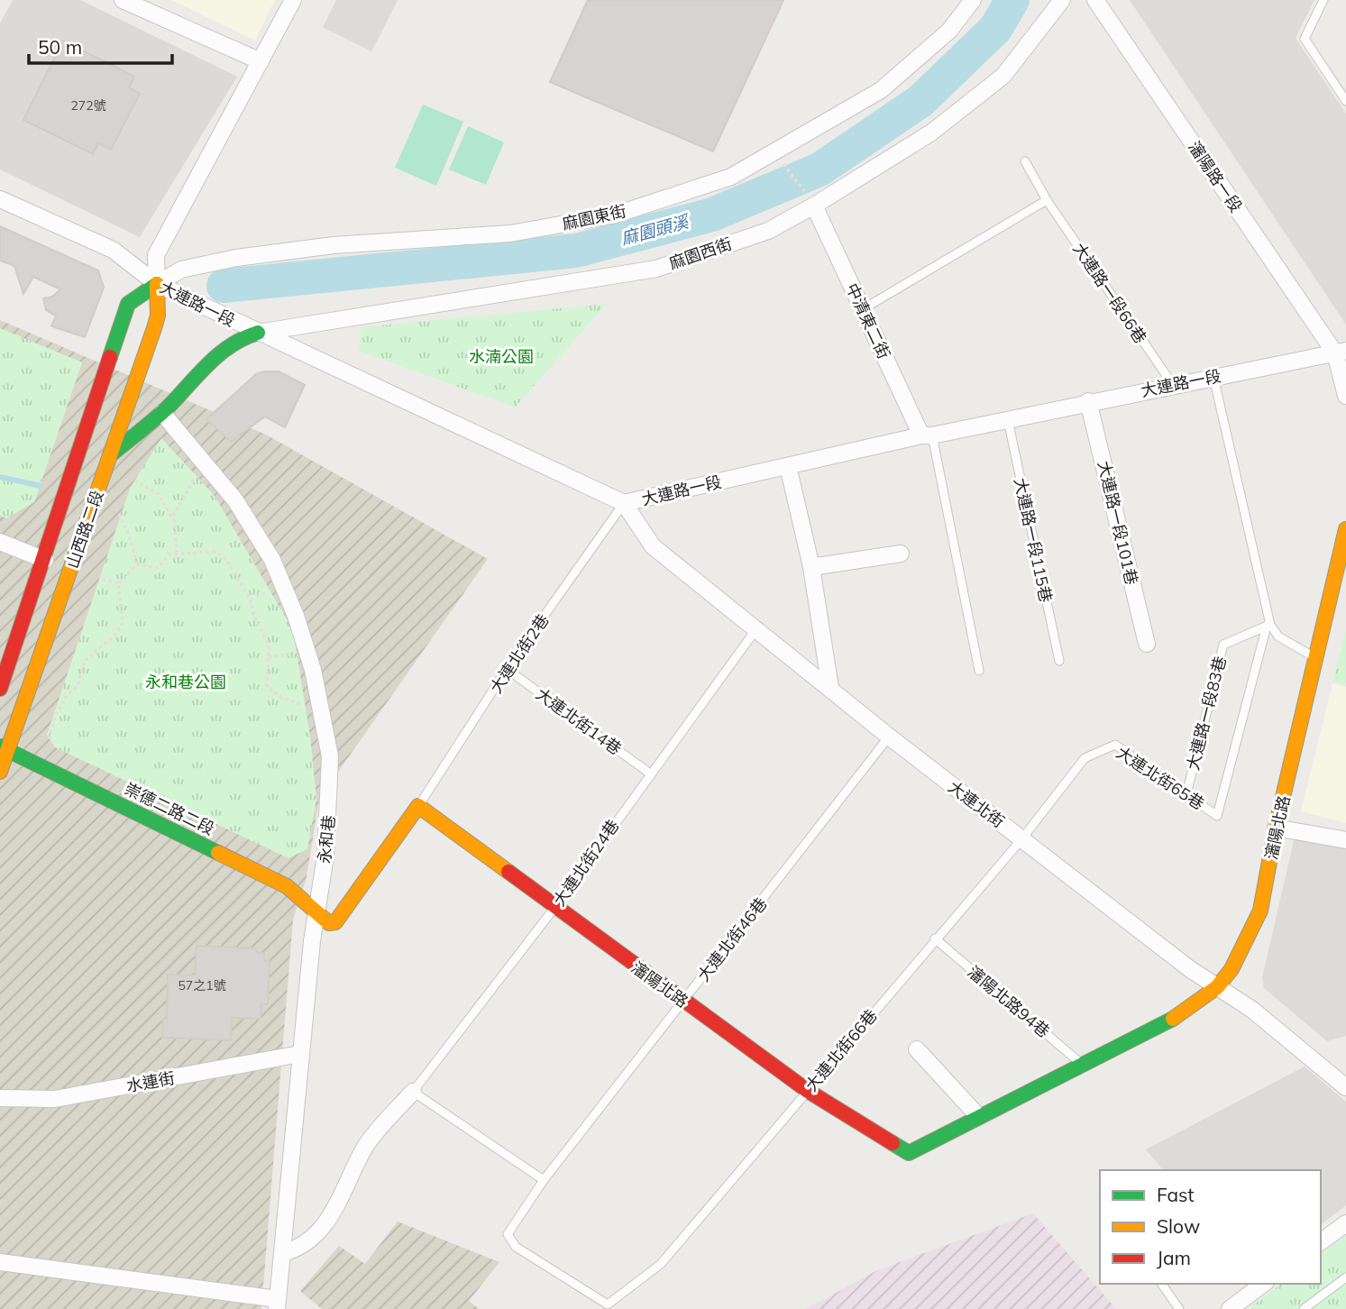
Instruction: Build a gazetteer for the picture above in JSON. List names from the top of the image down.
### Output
{
  "streets": {
    "street": [
      "瀋陽路一段",
      "麻園東街",
      "麻園西街",
      "大連路一段",
      "中清東二街",
      "大連路一段101巷",
      "山西路二段",
      "大連北街",
      "崇德二路二段",
      "瀋陽北路",
      "永和巷",
      "水連街"
    ],
    "lane": [
      "大連路一段66巷",
      "大連路一段115巷",
      "大連北街2巷",
      "大連路一段83巷",
      "大連北街14巷",
      "大連北街65巷",
      "大連北街24巷",
      "大連北街46巷",
      "瀋陽北路94巷",
      "大連北街66巷"
    ]
  },
  "crossings": [
    ["瀋陽路一段", "大連路一段"],
    ["麻園東街", "大連路一段"],
    ["麻園東街", "山西路二段"],
    ["麻園西街", "大連路一段"],
    ["麻園西街", "中清東二街"],
    ["大連路一段66巷", "大連路一段"],
    ["大連路一段", "中清東二街"],
    ["大連路一段", "大連路一段101巷"],
    ["大連路一段", "山西路二段"],
    ["大連路一段", "大連路一段115巷"],
    ["大連路一段", "大連北街2巷"],
    ["大連路一段", "大連北街"],
    ["山西路二段", "崇德二路二段"],
    ["大連北街2巷", "大連北街14巷"],
    ["大連北街2巷", "大連北街"],
    ["大連北街2巷", "瀋陽北路"],
    ["大連路一段83巷", "大連北街65巷"],
    ["大連北街14巷", "大連北街24巷"],
    ["大連北街65巷", "大連北街"],
    ["大連北街65巷", "大連北街66巷"],
    ["大連北街", "瀋陽北路"],
    ["大連北街", "大連北街24巷"],
    ["大連北街", "大連北街46巷"],
    ["大連北街", "大連北街66巷"],
    ["崇德二路二段", "永和巷"],
    ["瀋陽北路", "大連北街24巷"],
    ["瀋陽北路", "大連北街46巷"],
    ["瀋陽北路", "瀋陽北路94巷"],
    ["瀋陽北路", "大連北街66巷"],
    ["永和巷", "水連街"],
    ["大連北街46巷", "大連北街66巷"],
    ["瀋陽北路94巷", "大連北街66巷"]
  ],
  "water": ["麻園頭溪"],
  "parks": ["水湳公園", "永和巷公園"],
  "house_numbers": ["272號", "57之1號"],
  "legend": ["Fast", "Slow", "Jam"],
  "scale_bar": "50 m"
}
